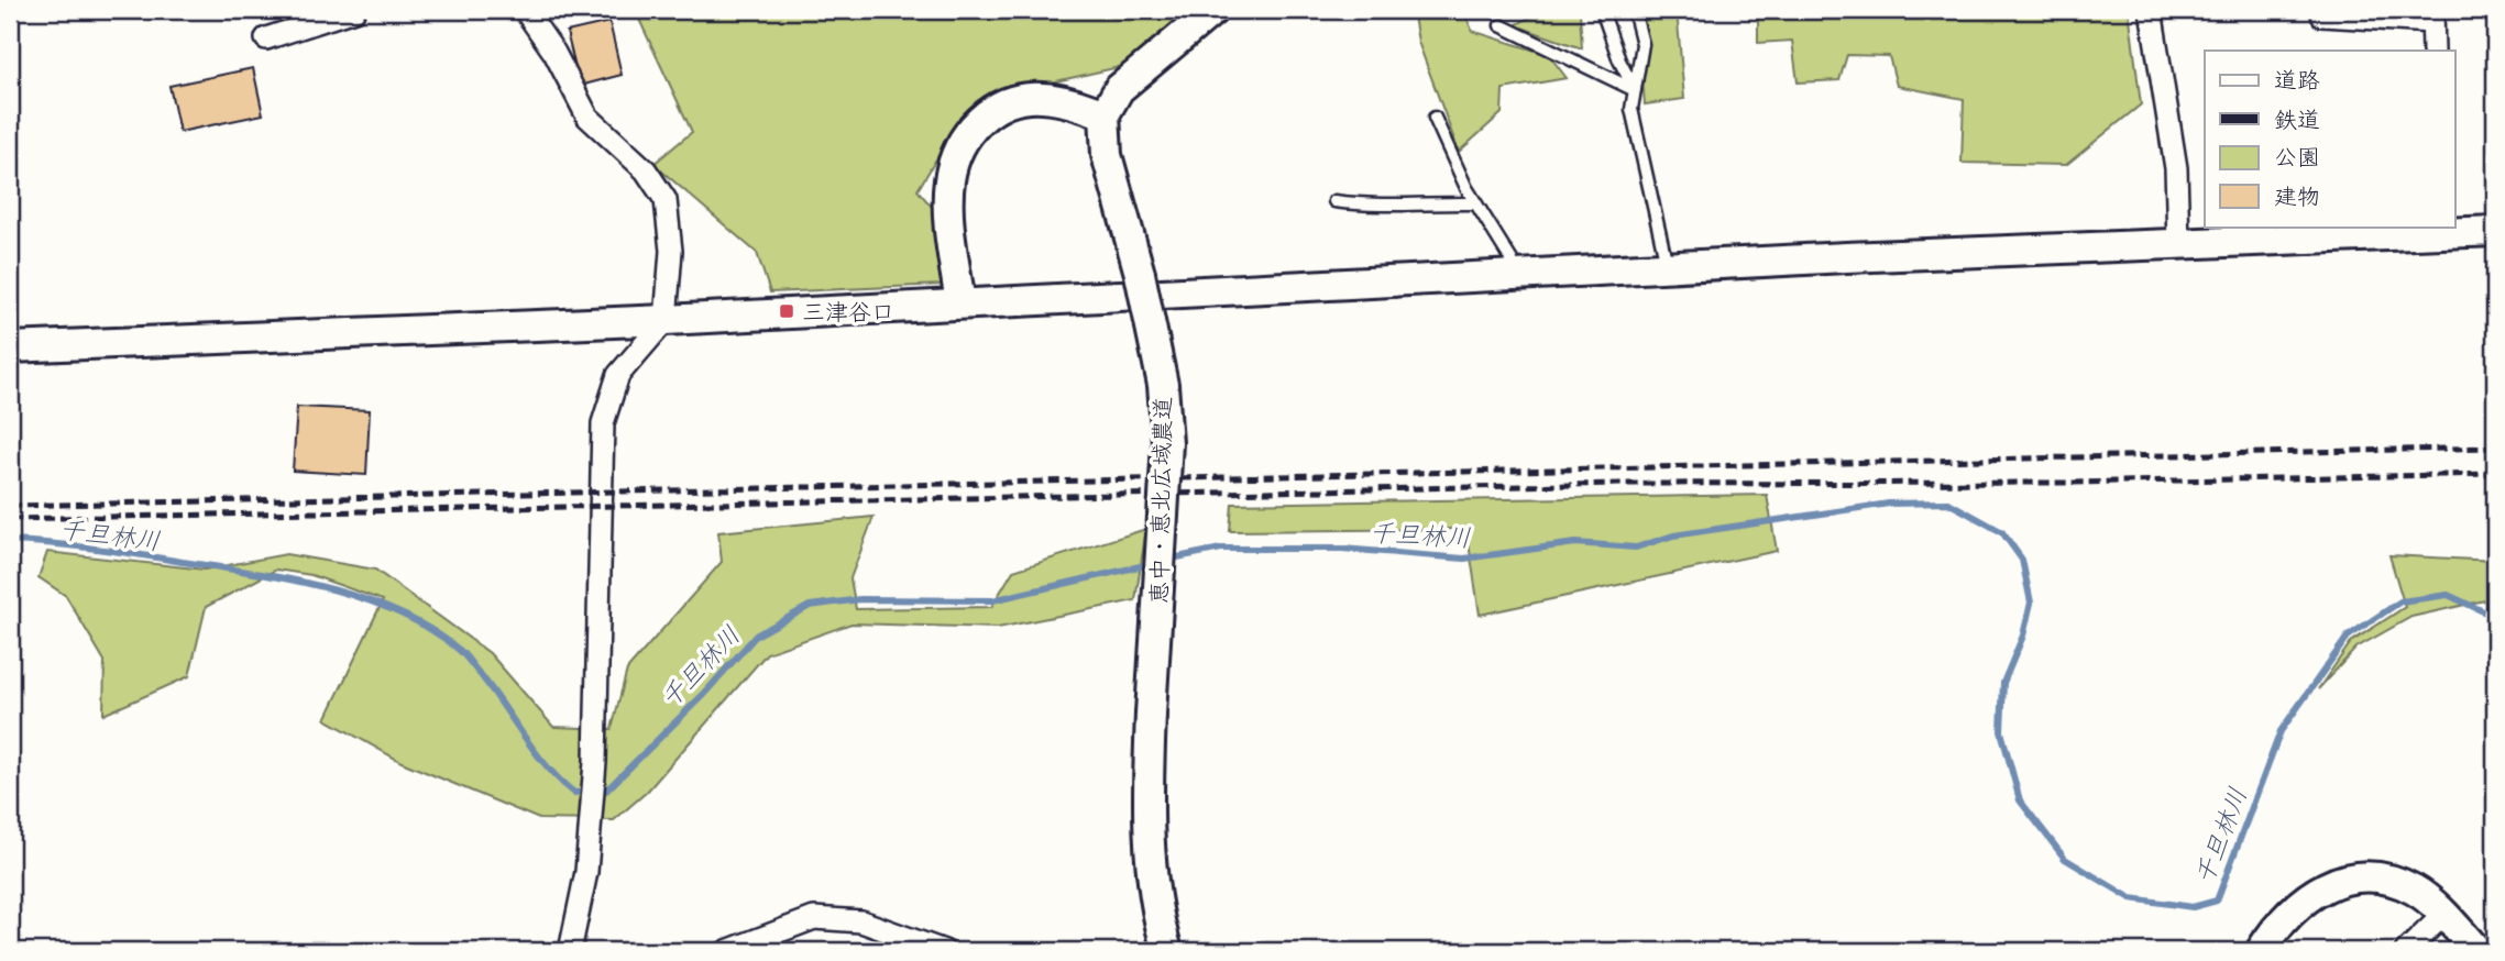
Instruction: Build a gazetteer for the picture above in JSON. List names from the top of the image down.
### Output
{
  "streets": {
    "street": ["恵中・恵北広域農道"]
  },
  "water": ["千旦林川"],
  "places": {
    "transit": ["三津谷口"]
  },
  "legend": [
    "道路",
    "鉄道",
    "公園",
    "建物"
  ]
}
